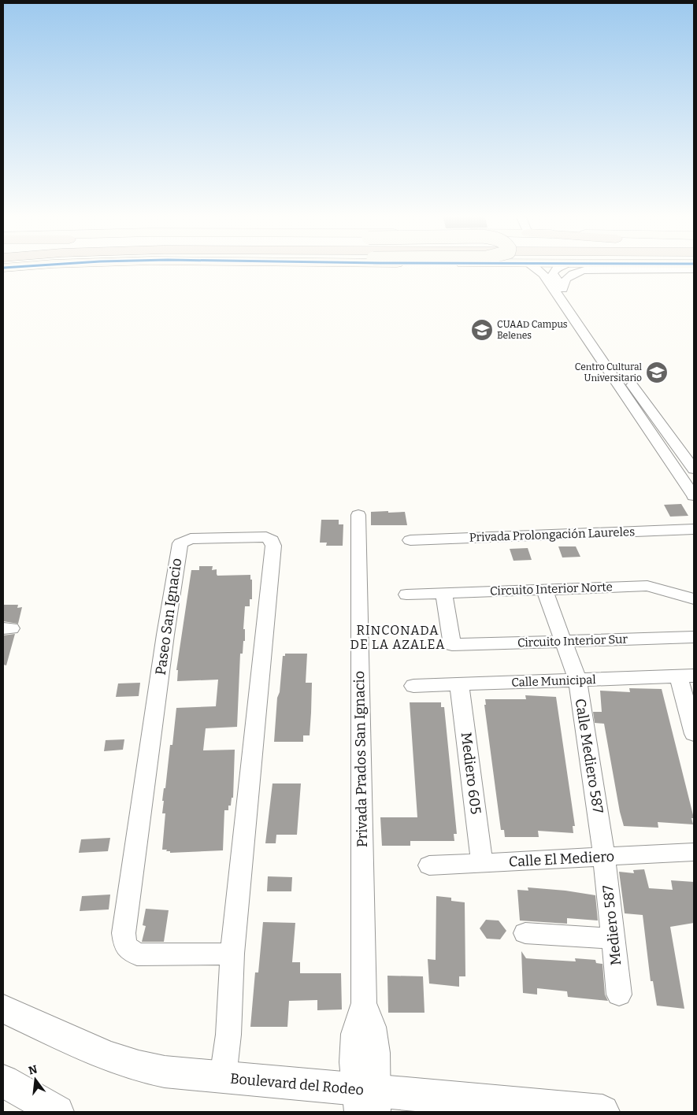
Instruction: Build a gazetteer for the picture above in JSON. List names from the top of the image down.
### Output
{
  "streets": {
    "street": [
      "Privada Prolongación Laureles",
      "Circuito Interior Norte",
      "Paseo San Ignacio",
      "Circuito Interior Sur",
      "Calle Municipal",
      "Calle Mediero 587",
      "Privada Prados San Ignacio",
      "Mediero 605",
      "Calle El Mediero",
      "Mediero 587",
      "Boulevard del Rodeo"
    ]
  },
  "crossings": [
    ["Circuito Interior Norte", "Circuito Interior Sur"],
    ["Circuito Interior Norte", "Calle Mediero 587"],
    ["Paseo San Ignacio", "Boulevard del Rodeo"],
    ["Circuito Interior Sur", "Calle Mediero 587"],
    ["Calle Municipal", "Calle Mediero 587"],
    ["Calle Municipal", "Mediero 605"],
    ["Calle Mediero 587", "Calle El Mediero"],
    ["Calle Mediero 587", "Mediero 587"],
    ["Privada Prados San Ignacio", "Boulevard del Rodeo"],
    ["Mediero 605", "Calle El Mediero"],
    ["Calle El Mediero", "Mediero 587"]
  ],
  "districts": ["RINCONADA DE LA AZALEA"],
  "places": {
    "school or university": ["CUAAD Campus Belenes", "Centro Cultural Universitario"]
  },
  "north": "top"
}
